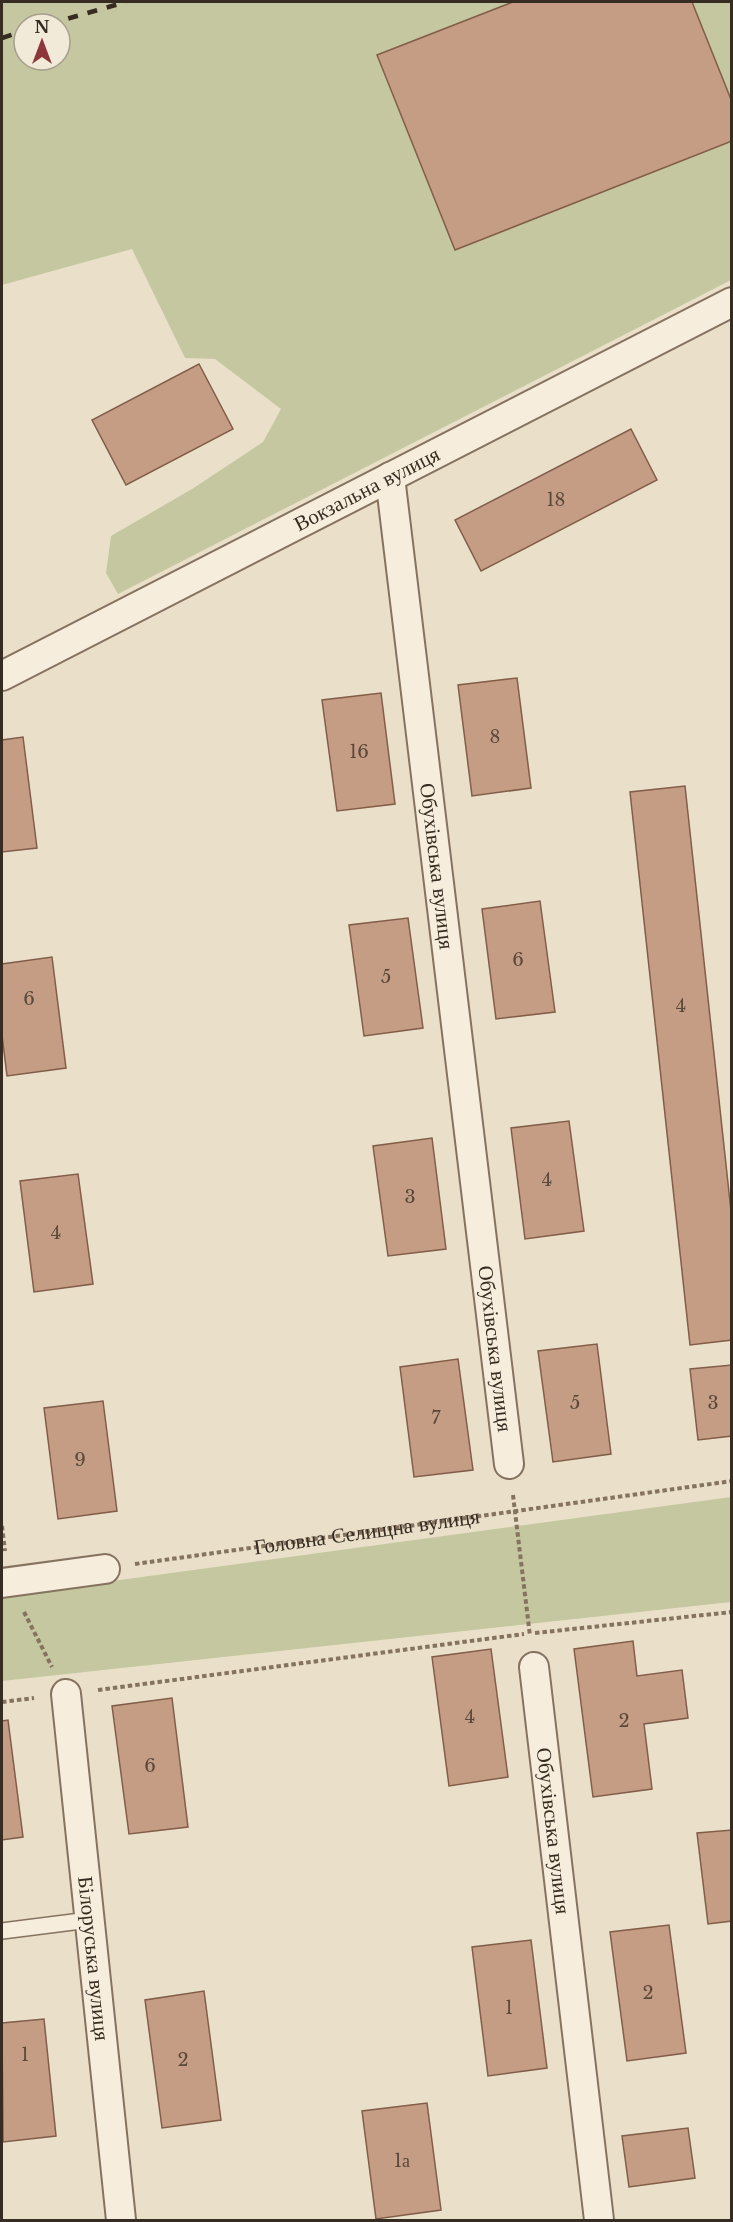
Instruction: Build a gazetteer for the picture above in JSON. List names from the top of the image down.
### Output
{
  "streets": {
    "street": ["Вокзальна вулиця", "Обухівська вулиця", "Білоруська вулиця"],
    "path": ["Головна Селищна вулиця"]
  },
  "crossings": [
    ["Вокзальна вулиця", "Обухівська вулиця"]
  ],
  "house_numbers": [
    "18",
    "8",
    "16",
    "6",
    "5",
    "6",
    "4",
    "4",
    "3",
    "4",
    "5",
    "3",
    "7",
    "9",
    "4",
    "2",
    "6",
    "2",
    "1",
    "1",
    "2",
    "1а"
  ],
  "north": "top"
}
